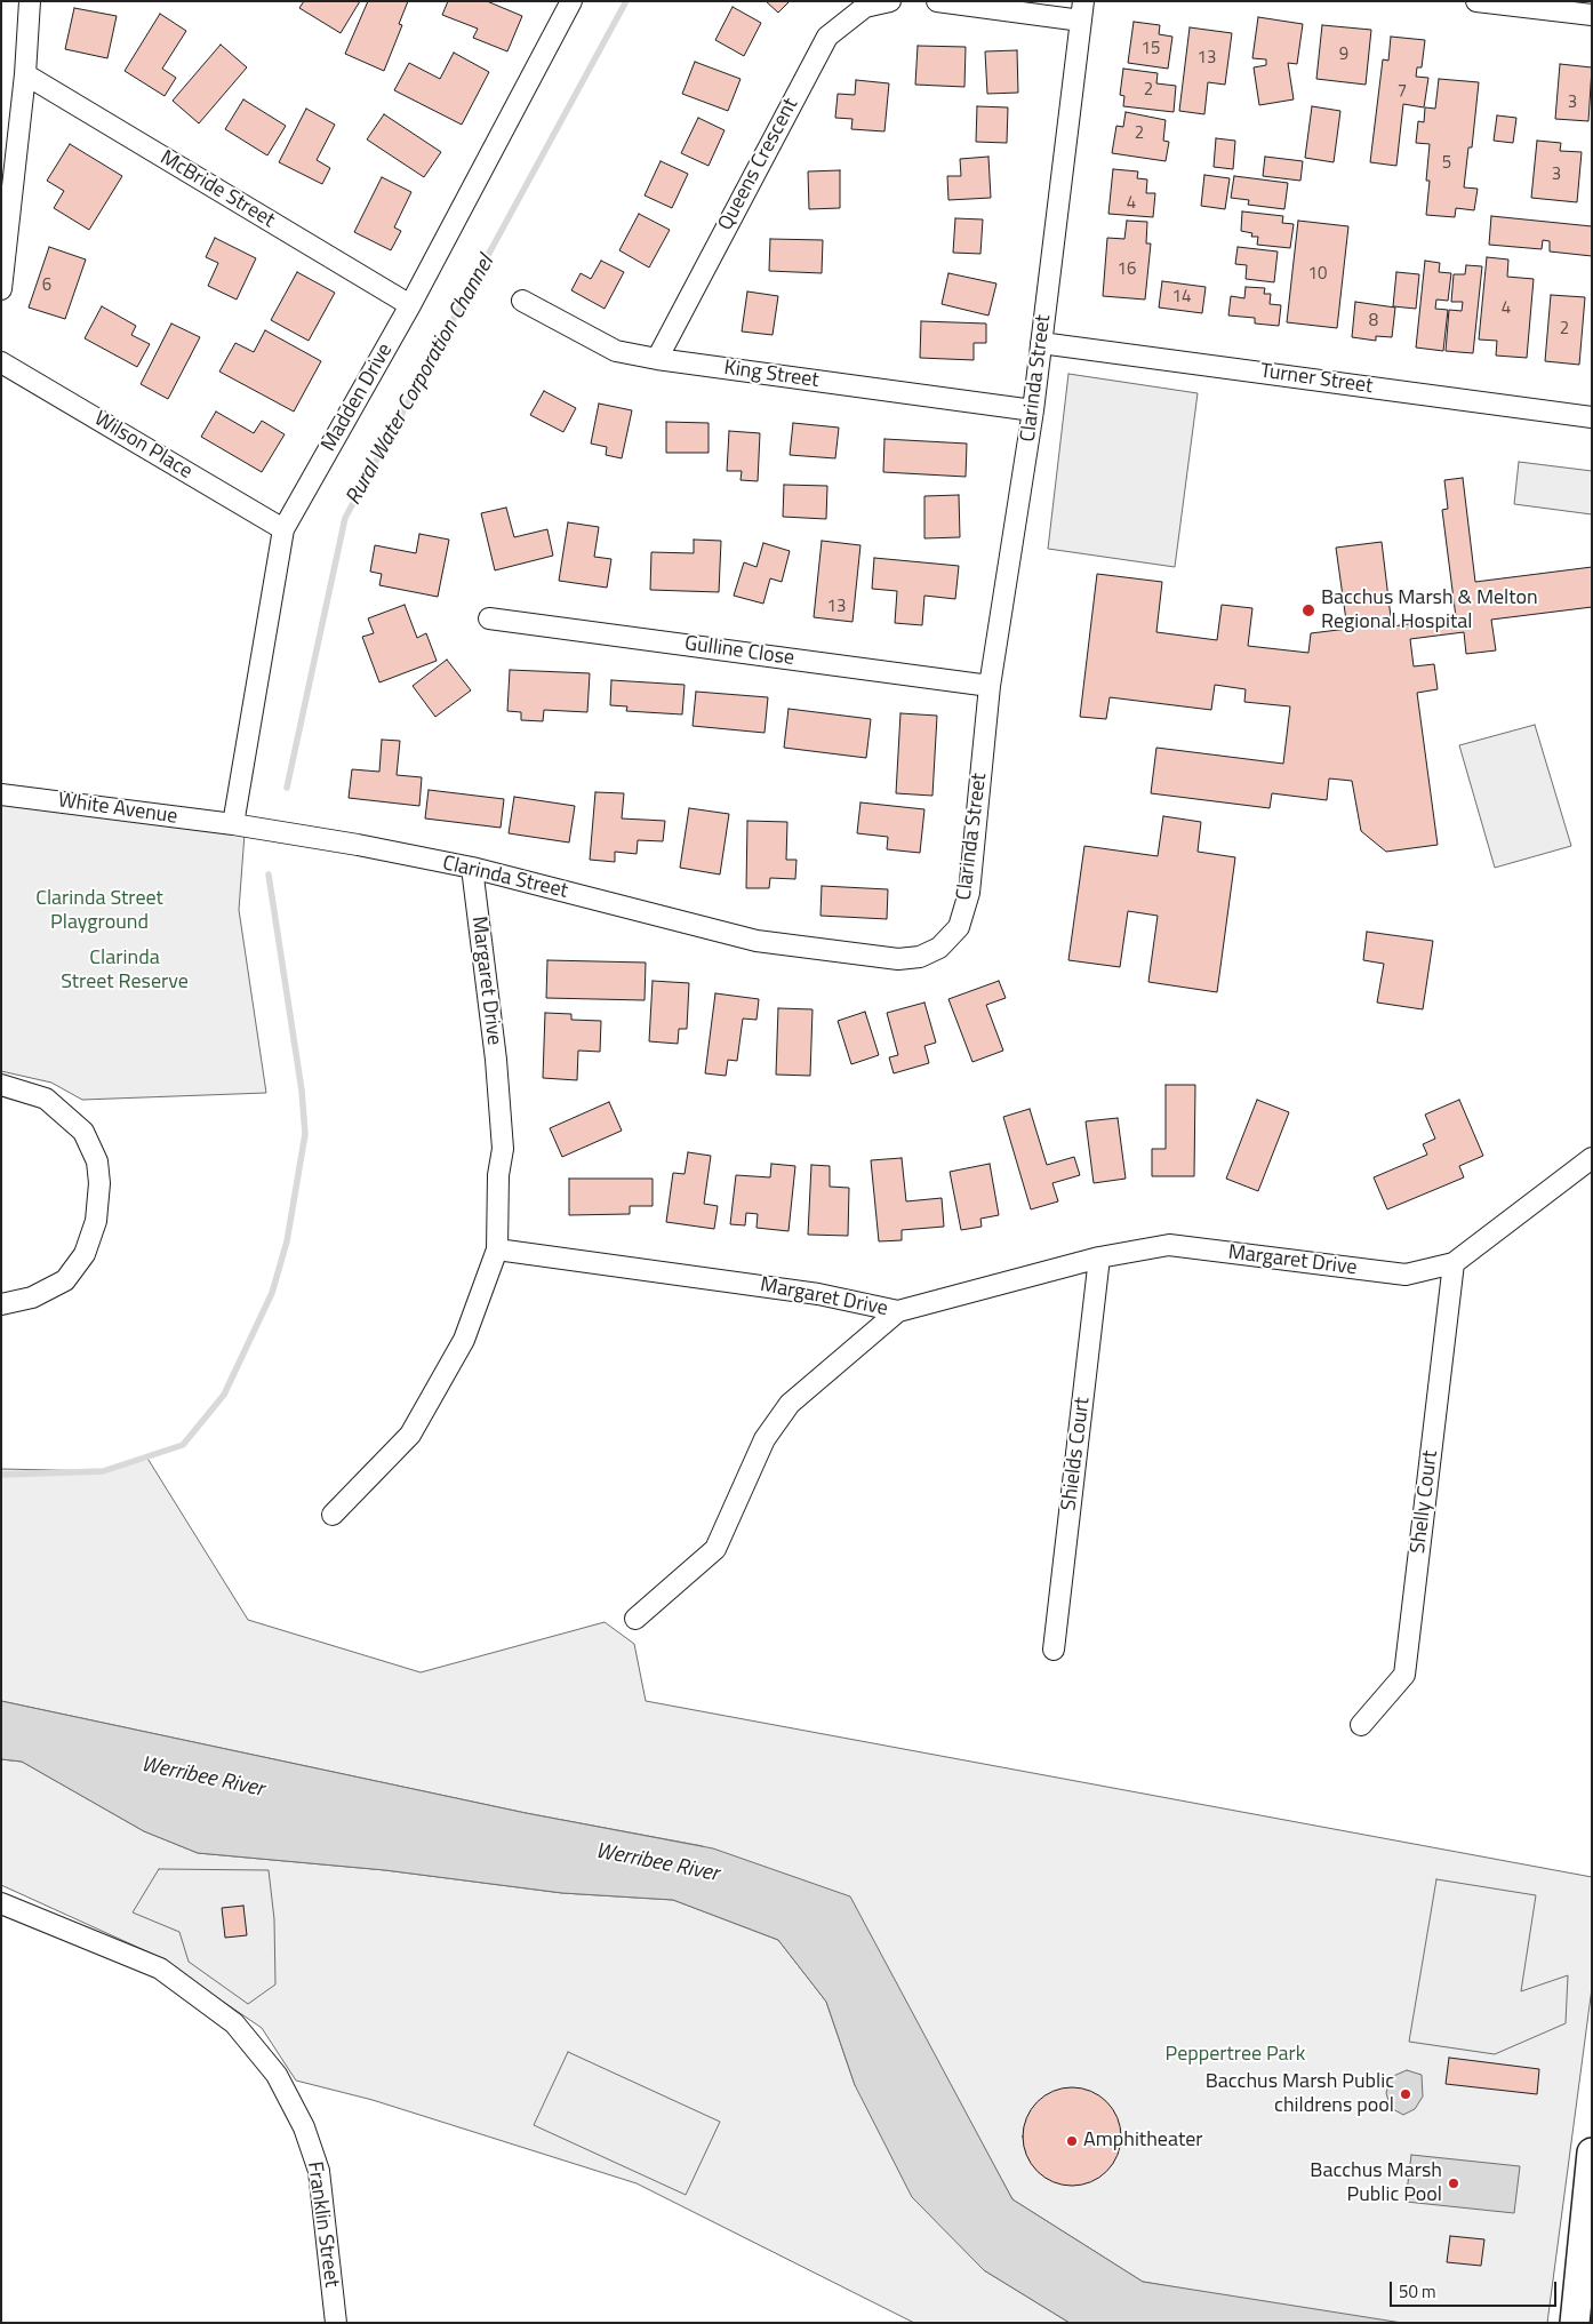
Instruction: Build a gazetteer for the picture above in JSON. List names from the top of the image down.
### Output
{
  "streets": {
    "street": [
      "Queens Crescent",
      "McBride Street",
      "King Street",
      "Clarinda Street",
      "Turner Street",
      "Madden Drive",
      "Wilson Place",
      "Gulline Close",
      "White Avenue",
      "Margaret Drive",
      "Shields Court",
      "Shelly Court",
      "Franklin Street"
    ]
  },
  "crossings": [
    ["Queens Crescent", "King Street"],
    ["McBride Street", "Madden Drive"],
    ["King Street", "Clarinda Street"],
    ["Clarinda Street", "Turner Street"],
    ["Clarinda Street", "Madden Drive"],
    ["Clarinda Street", "Gulline Close"],
    ["Clarinda Street", "White Avenue"],
    ["Clarinda Street", "Margaret Drive"],
    ["Madden Drive", "Wilson Place"],
    ["Madden Drive", "White Avenue"],
    ["Margaret Drive", "Shields Court"],
    ["Margaret Drive", "Shelly Court"]
  ],
  "water": ["Rural Water Corporation Channel", "Werribee River"],
  "parks": ["Clarinda Street Playground", "Clarinda Street Reserve", "Peppertree Park"],
  "places": [
    "Bacchus Marsh & Melton Regional Hospital",
    "Bacchus Marsh Public childrens pool",
    "Amphitheater",
    "Bacchus Marsh Public Pool"
  ],
  "house_numbers": [
    "15",
    "9",
    "13",
    "2",
    "7",
    "3",
    "2",
    "5",
    "3",
    "4",
    "16",
    "10",
    "6",
    "14",
    "4",
    "8",
    "2",
    "13"
  ],
  "scale_bar": "50 m"
}
